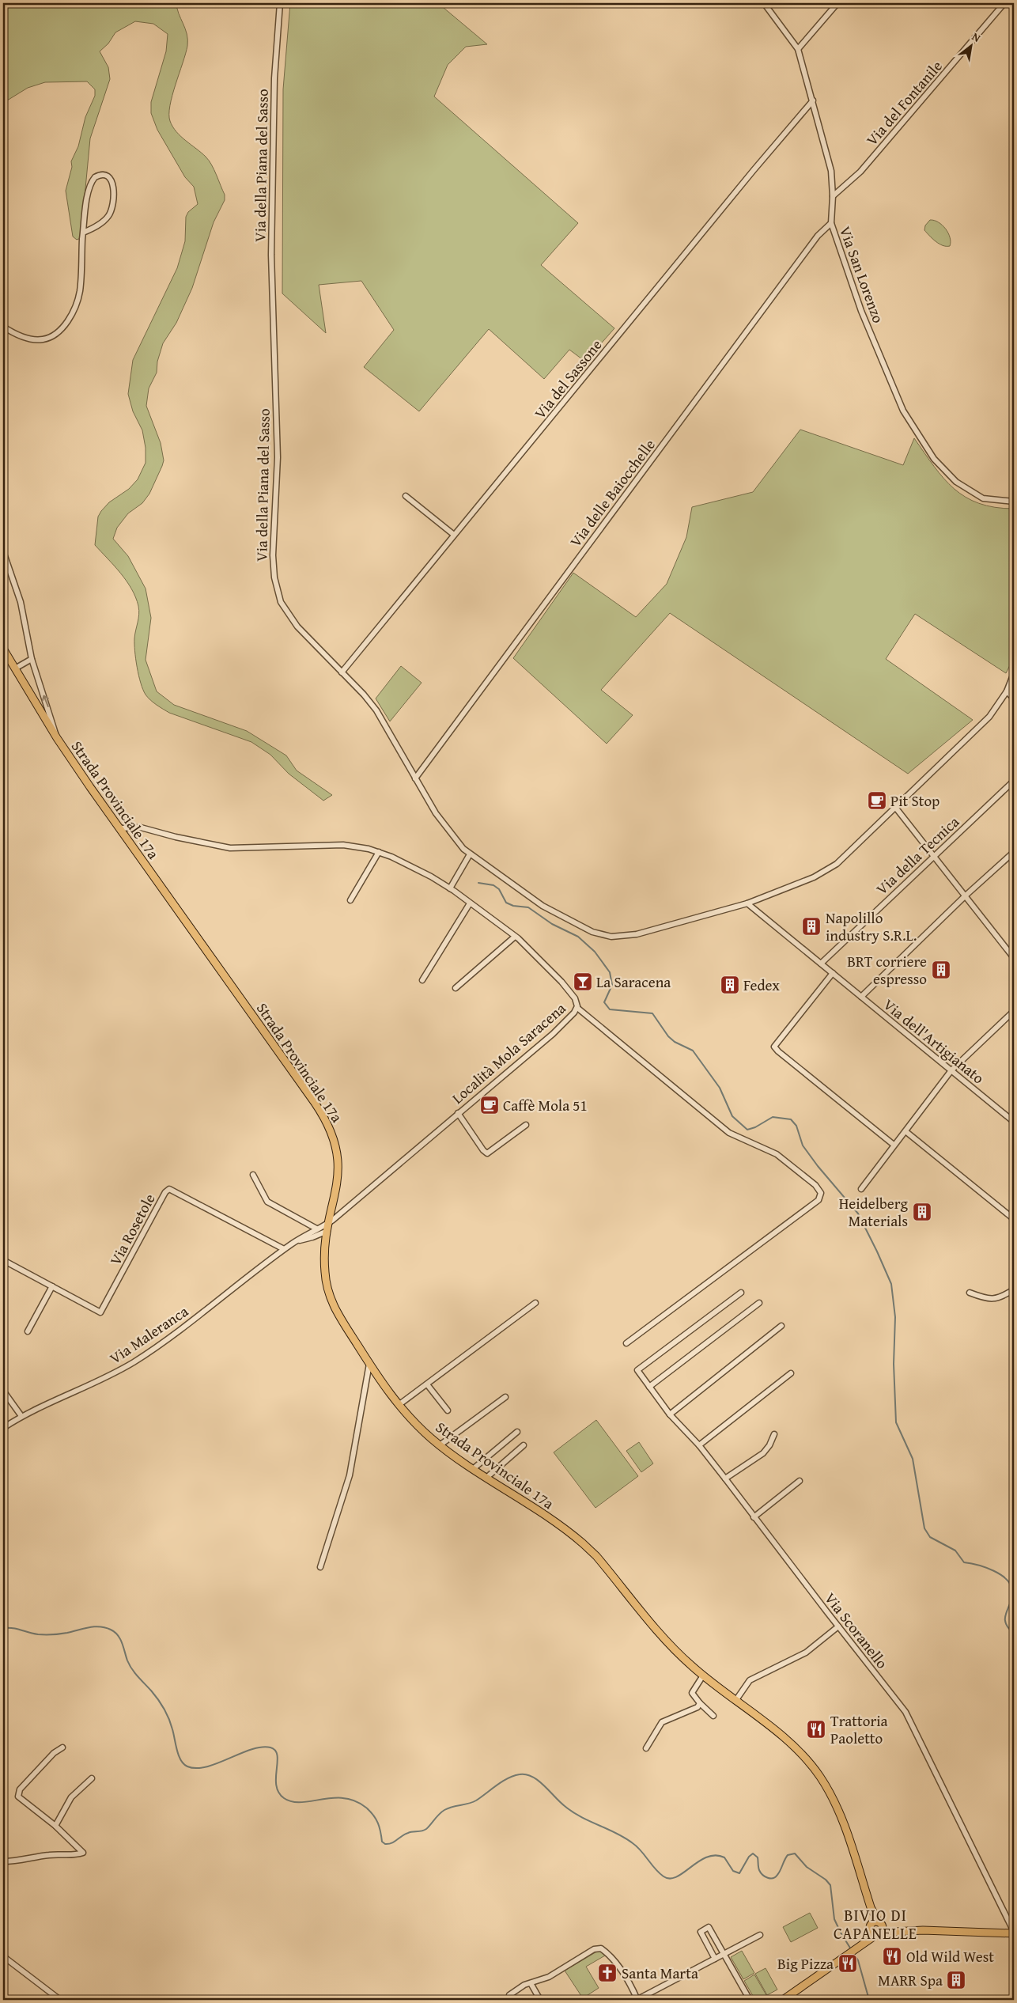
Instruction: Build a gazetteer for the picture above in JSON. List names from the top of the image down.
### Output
{
  "streets": {
    "main road": ["Strada Provinciale 17a"],
    "street": [
      "Via del Fontanile",
      "Via della Piana del Sasso",
      "Via San Lorenzo",
      "Via del Sassone",
      "Via delle Baiocchelle",
      "Via della Tecnica",
      "Via dell'Artigianato",
      "Località Mola Saracena",
      "Via Rosetole",
      "Via Maleranca",
      "Via Scoranello"
    ]
  },
  "crossings": [
    ["Via del Fontanile", "Via San Lorenzo"],
    ["Via della Piana del Sasso", "Via del Sassone"],
    ["Via della Piana del Sasso", "Via delle Baiocchelle"],
    ["Via della Piana del Sasso", "Via dell'Artigianato"],
    ["Via San Lorenzo", "Via del Sassone"],
    ["Via San Lorenzo", "Via delle Baiocchelle"],
    ["Strada Provinciale 17a", "Località Mola Saracena"],
    ["Via della Tecnica", "Via dell'Artigianato"],
    ["Località Mola Saracena", "Via Maleranca"],
    ["Via Rosetole", "Via Maleranca"]
  ],
  "districts": ["BIVIO DI CAPANELLE"],
  "places": {
    "cafe": ["Pit Stop", "Caffè Mola 51"],
    "building": [
      "Napolillo industry S.R.L.",
      "BRT corriere espresso",
      "Fedex",
      "Heidelberg Materials",
      "MARR Spa"
    ],
    "bar": ["La Saracena"],
    "restaurant": ["Trattoria Paoletto", "Old Wild West", "Big Pizza"],
    "church": ["Santa Marta"]
  },
  "north": "top right"
}
